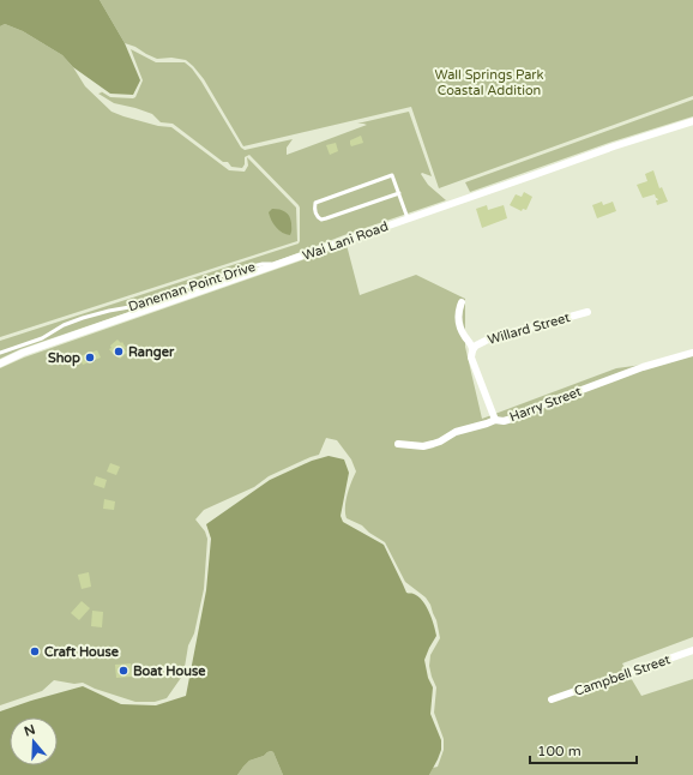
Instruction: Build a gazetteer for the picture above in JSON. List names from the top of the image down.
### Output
{
  "streets": {
    "street": [
      "Wai Lani Road",
      "Willard Street",
      "Harry Street",
      "Campbell Street"
    ],
    "lane": ["Daneman Point Drive"]
  },
  "crossings": [
    ["Wai Lani Road", "Daneman Point Drive"]
  ],
  "parks": ["Wall Springs Park Coastal Addition"],
  "places": [
    "Ranger",
    "Shop",
    "Craft House",
    "Boat House"
  ],
  "scale_bar": "100 m",
  "north": "top"
}
